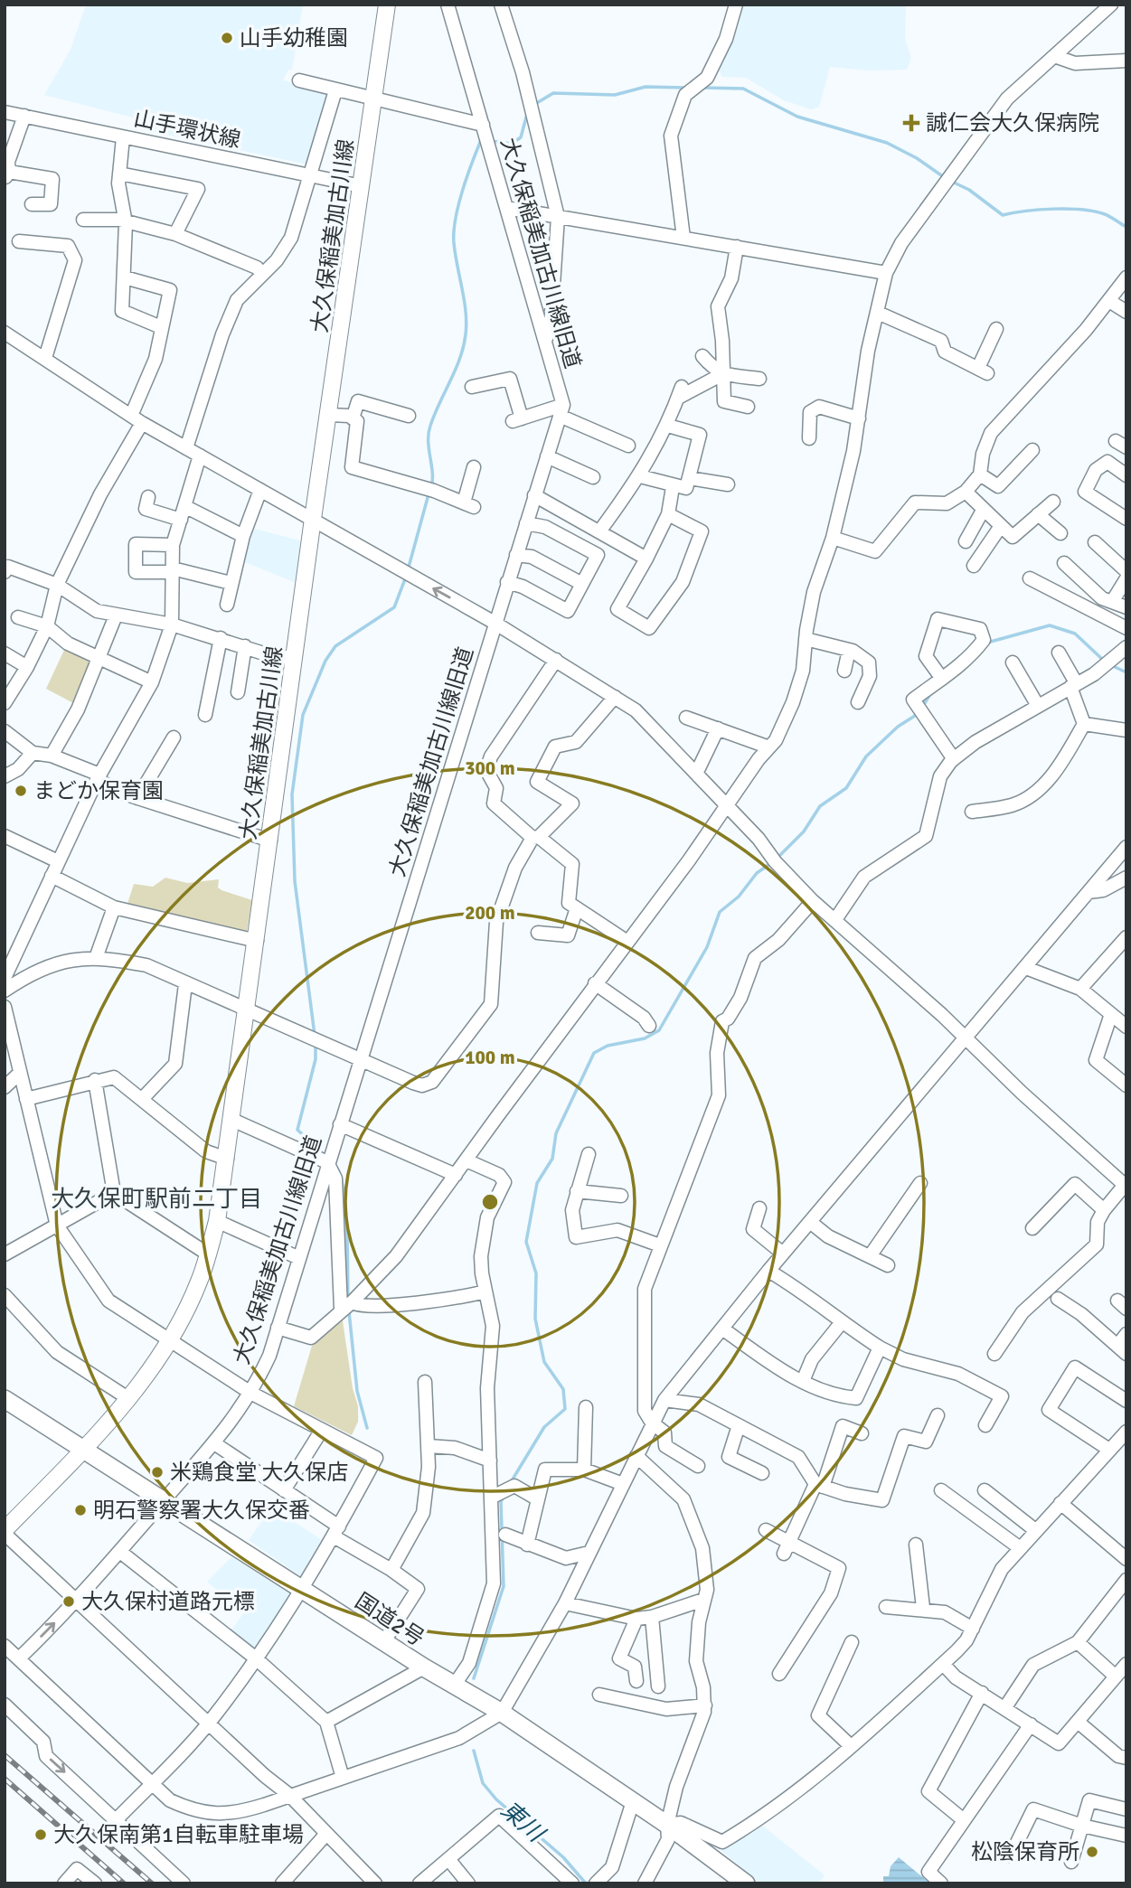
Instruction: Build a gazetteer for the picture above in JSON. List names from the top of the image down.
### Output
{
  "streets": {
    "highway": ["国道2号"],
    "main road": ["大久保稲美加古川線"],
    "street": ["山手環状線", "大久保稲美加古川線旧道"]
  },
  "crossings": [
    ["山手環状線", "大久保稲美加古川線"],
    ["大久保稲美加古川線", "国道2号"],
    ["大久保稲美加古川線旧道", "国道2号"]
  ],
  "districts": ["大久保町駅前二丁目"],
  "water": ["東川"],
  "places": {
    "other": [
      "山手幼稚園",
      "まどか保育園",
      "米鶏食堂 大久保店",
      "明石警察署大久保交番",
      "大久保村道路元標",
      "大久保南第1自転車駐車場",
      "松陰保育所"
    ],
    "health": ["誠仁会大久保病院"]
  },
  "rings": ["300 m", "200 m", "100 m"]
}
